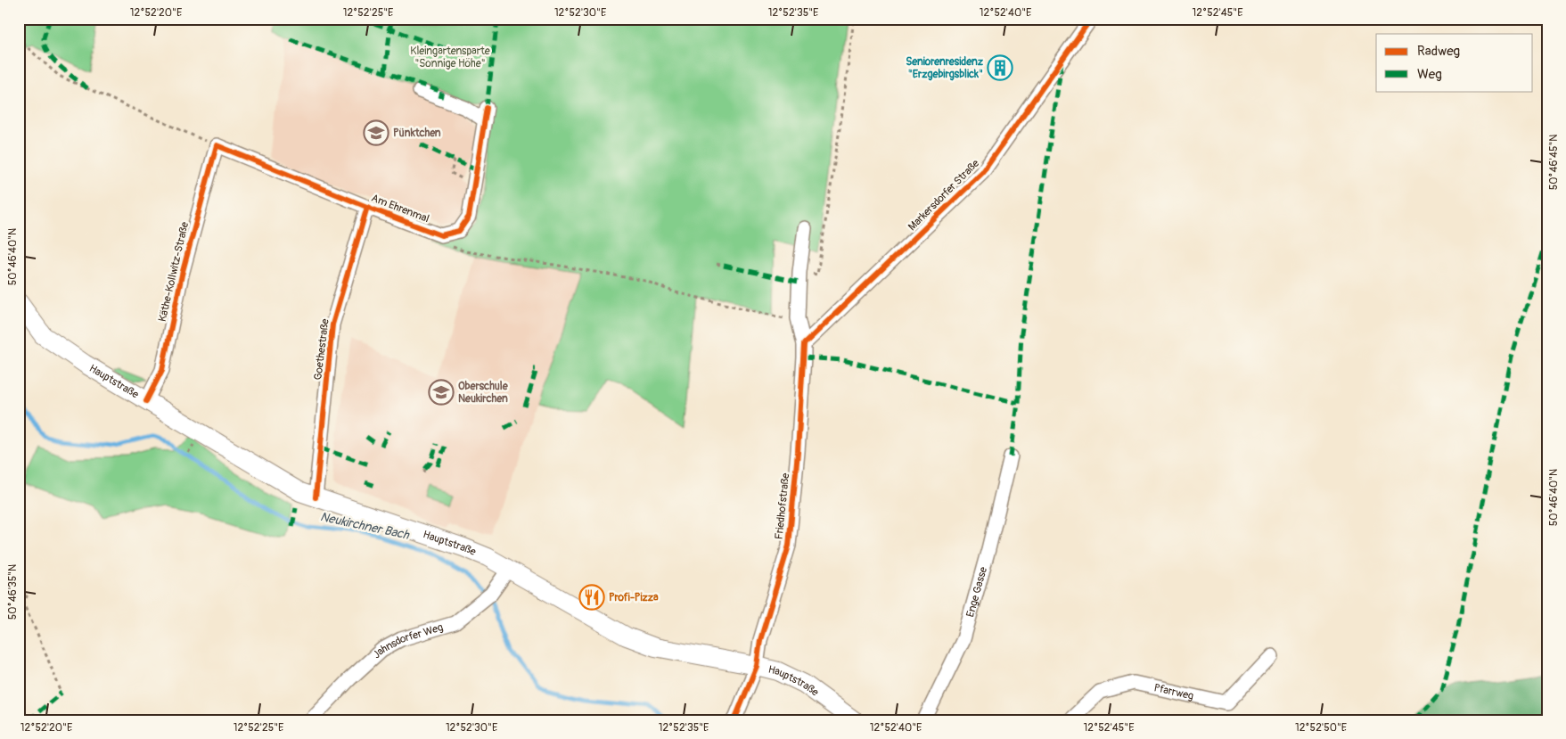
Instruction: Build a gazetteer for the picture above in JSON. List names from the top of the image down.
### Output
{
  "streets": {
    "main road": ["Hauptstraße"],
    "street": [
      "Markersdorfer Straße",
      "Am Ehrenmal",
      "Käthe-Kollwitz-Straße",
      "Goethestraße",
      "Friedhofstraße",
      "Enge Gasse",
      "Jahnsdorfer Weg",
      "Pfarrweg"
    ]
  },
  "crossings": [
    ["Markersdorfer Straße", "Friedhofstraße"],
    ["Am Ehrenmal", "Käthe-Kollwitz-Straße"],
    ["Am Ehrenmal", "Goethestraße"],
    ["Käthe-Kollwitz-Straße", "Hauptstraße"],
    ["Goethestraße", "Hauptstraße"],
    ["Hauptstraße", "Friedhofstraße"],
    ["Hauptstraße", "Jahnsdorfer Weg"]
  ],
  "water": ["Neukirchner Bach"],
  "parks": ["Kleingartensparte \"Sonnige Höhe\""],
  "places": {
    "building": ["Seniorenresidenz \"Erzgebirgsblick\""],
    "school or university": ["Pünktchen", "Oberschule Neukirchen"],
    "restaurant": ["Profi-Pizza"]
  },
  "legend": ["Radweg", "Weg"],
  "coordinates": [
    "12°52'20\"E",
    "12°52'25\"E",
    "12°52'30\"E",
    "12°52'35\"E",
    "12°52'40\"E",
    "12°52'45\"E",
    "50°46'45\"N",
    "50°46'40\"N",
    "50°46'35\"N",
    "12°52'50\"E"
  ]
}
